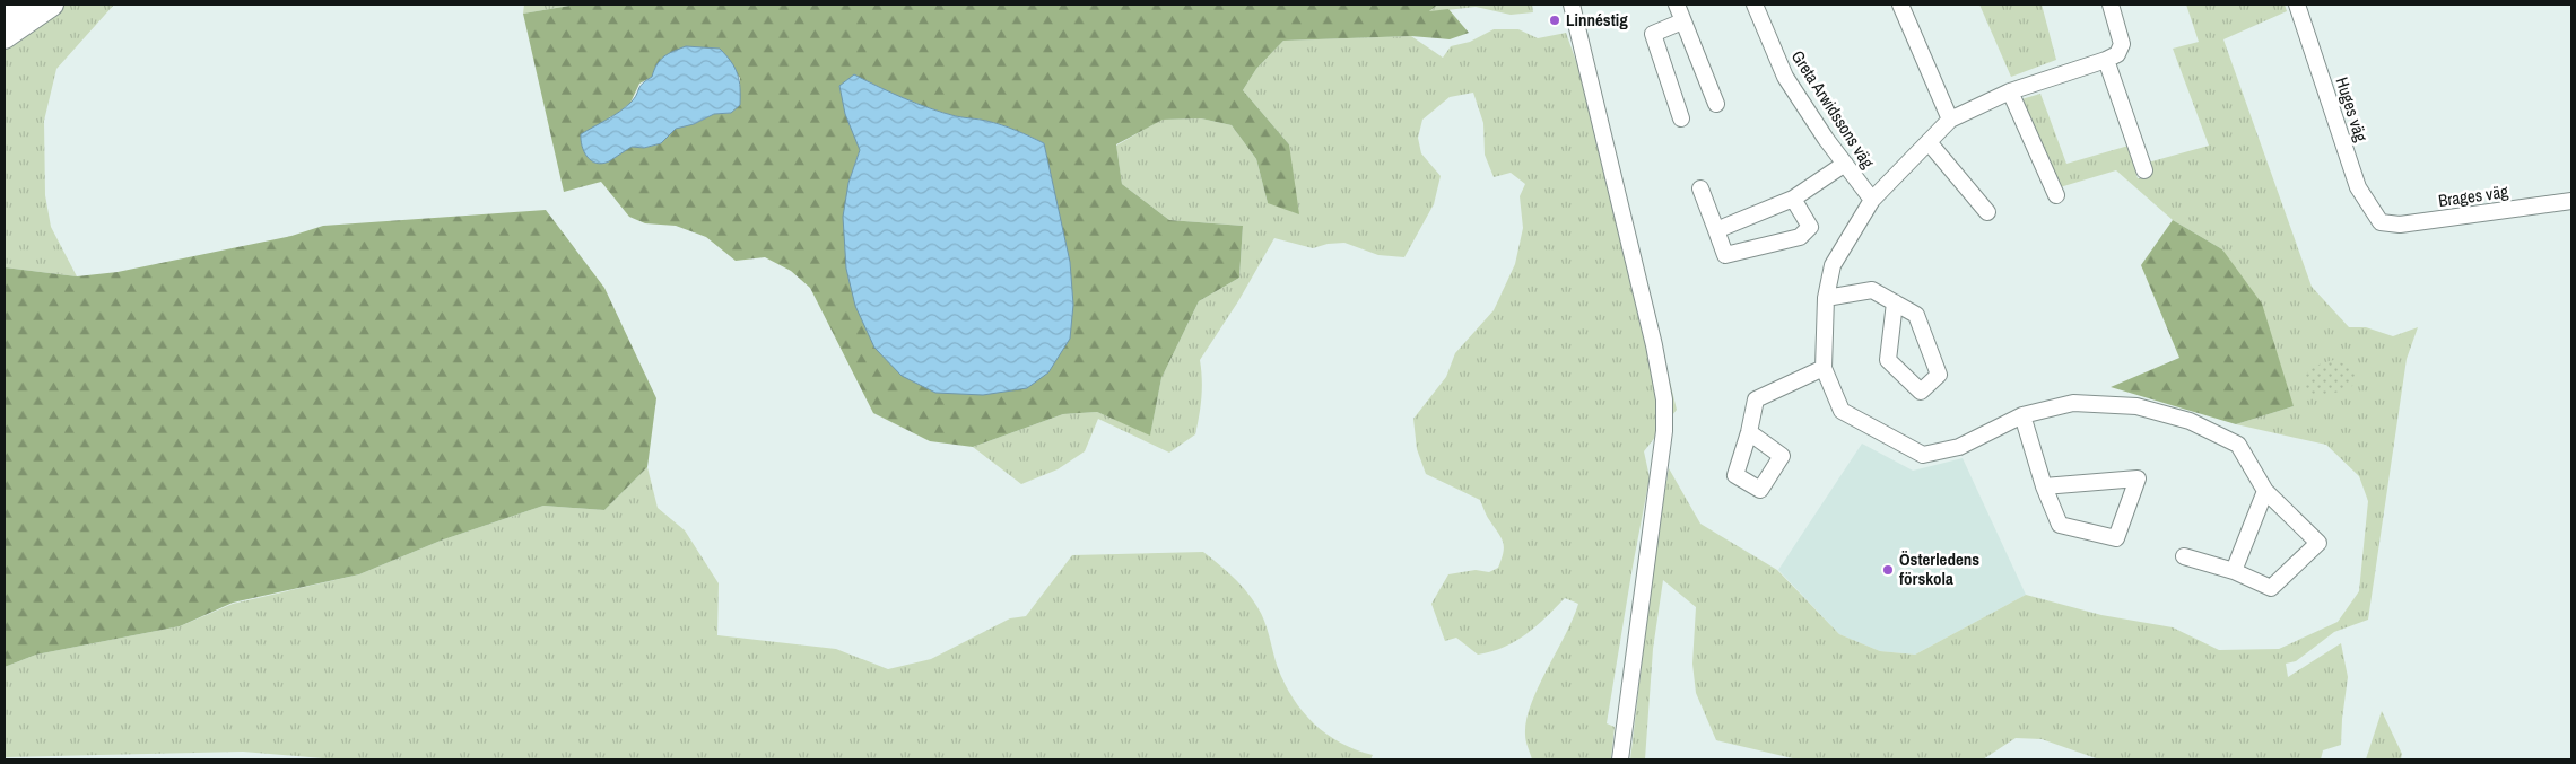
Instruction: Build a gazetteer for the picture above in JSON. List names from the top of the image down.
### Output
{
  "streets": {
    "street": ["Greta Arwidssons väg", "Huges väg", "Brages väg"]
  },
  "crossings": [
    ["Huges väg", "Brages väg"]
  ],
  "places": ["Linnéstig", "Österledens förskola"]
}
